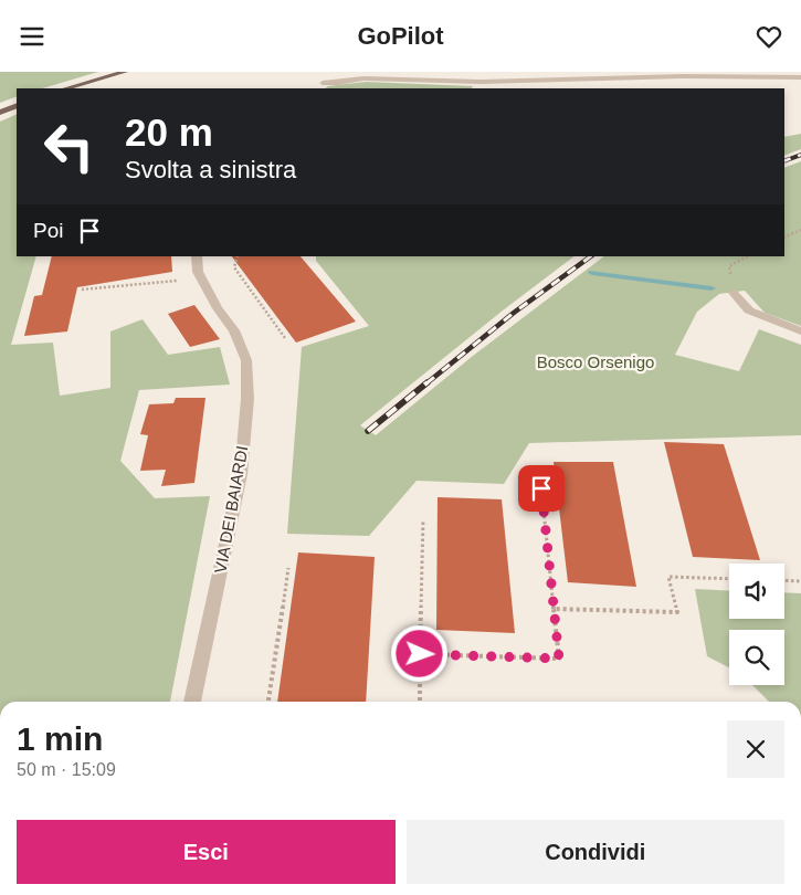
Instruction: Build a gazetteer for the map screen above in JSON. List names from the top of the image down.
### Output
{
  "streets": {
    "street": ["VIA DEI BAIARDI"]
  },
  "parks": ["Bosco Orsenigo"],
  "page": {
    "header": "GoPilot",
    "turn": ["20 m", "Svolta a sinistra"],
    "then": "Poi",
    "heading": ["1 min", "50 m · 15:09"],
    "buttons": ["Esci", "Condividi"]
  }
}
